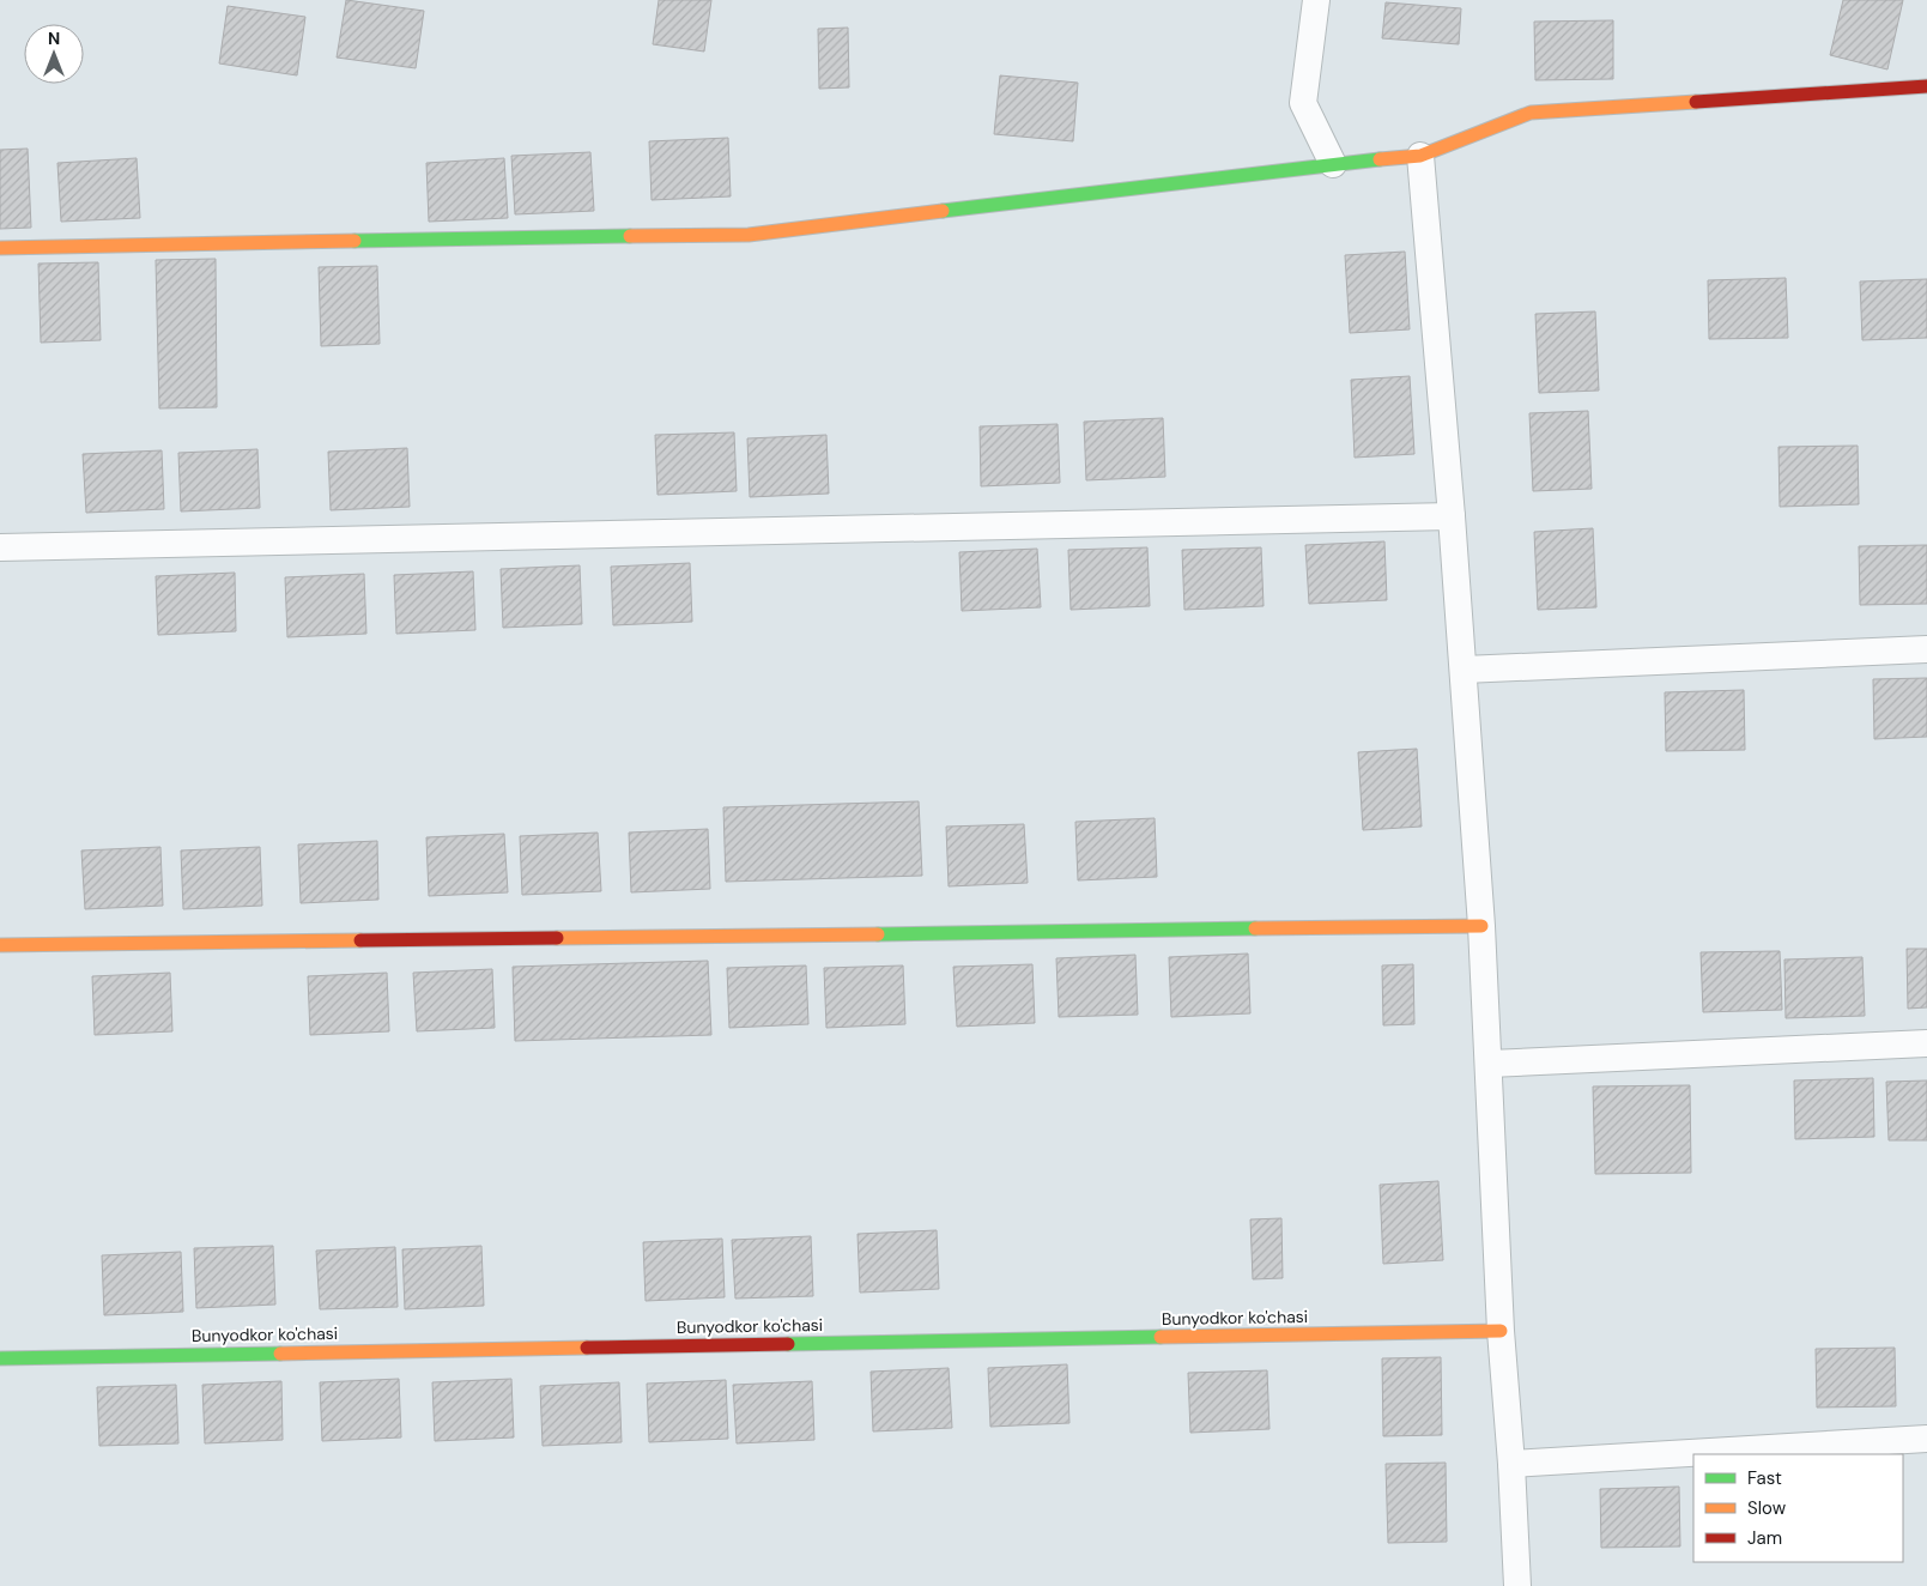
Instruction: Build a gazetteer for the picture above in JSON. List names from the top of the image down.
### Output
{
  "streets": {
    "street": ["Bunyodkor ko'chasi"]
  },
  "legend": ["Fast", "Slow", "Jam"],
  "north": "top"
}
